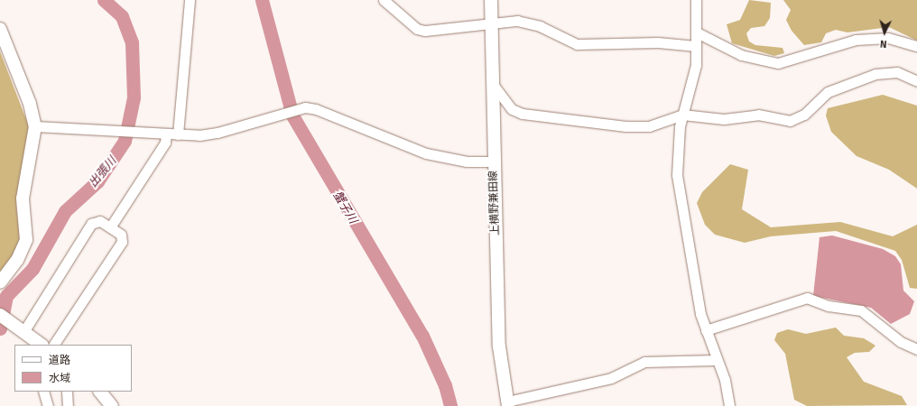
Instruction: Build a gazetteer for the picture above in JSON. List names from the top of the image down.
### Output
{
  "streets": {
    "main road": ["上横野兼田線"]
  },
  "water": ["出張川", "蟹子川"],
  "legend": ["道路", "水域"],
  "north": "bottom"
}
